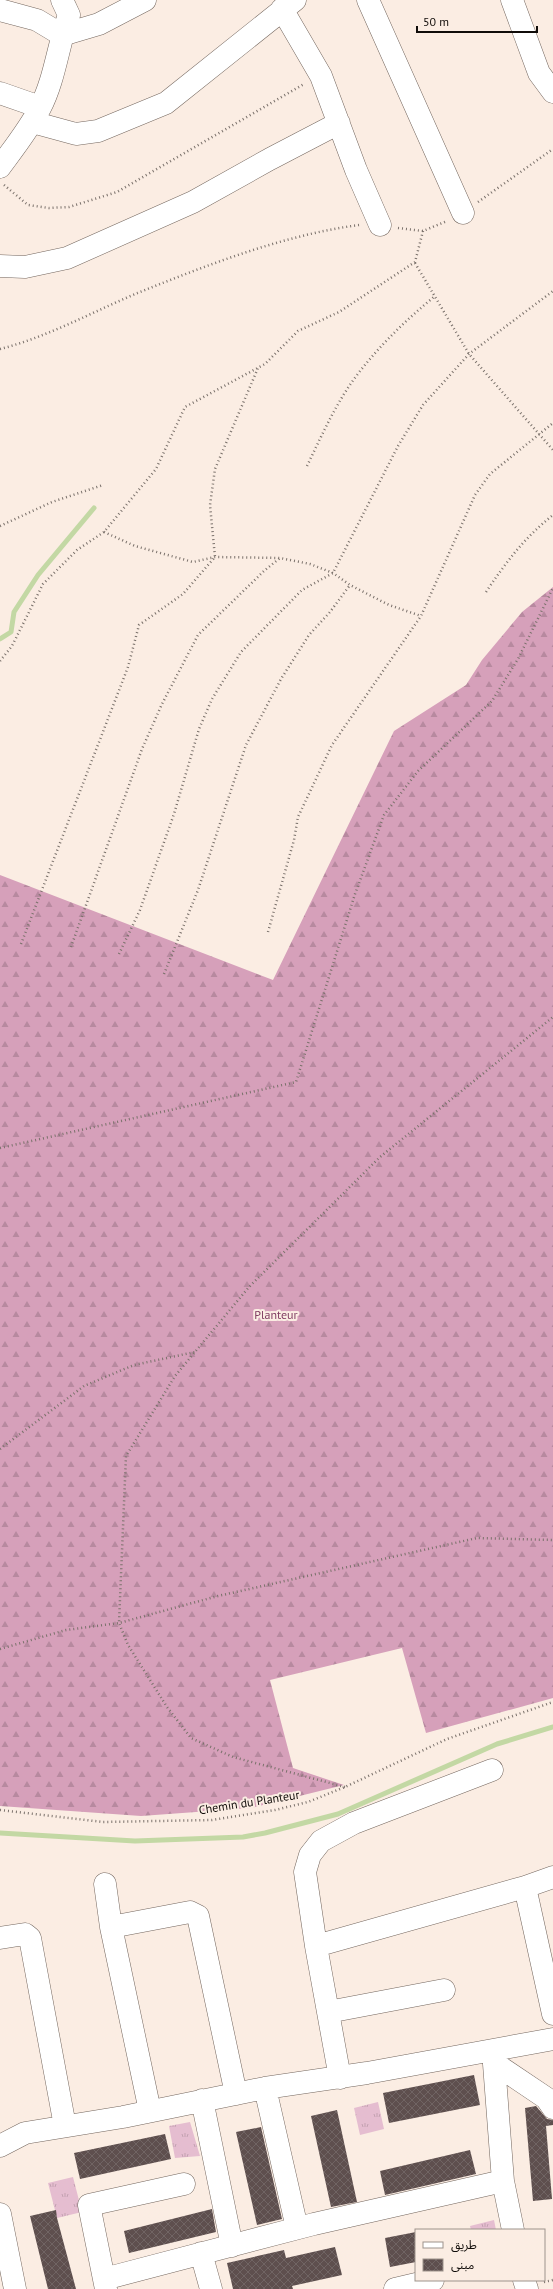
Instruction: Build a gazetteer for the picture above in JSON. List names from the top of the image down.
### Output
{
  "streets": {
    "path": ["Chemin du Planteur"]
  },
  "parks": ["Planteur"],
  "legend": ["طريق", "مبنى"],
  "scale_bar": "50 m"
}
